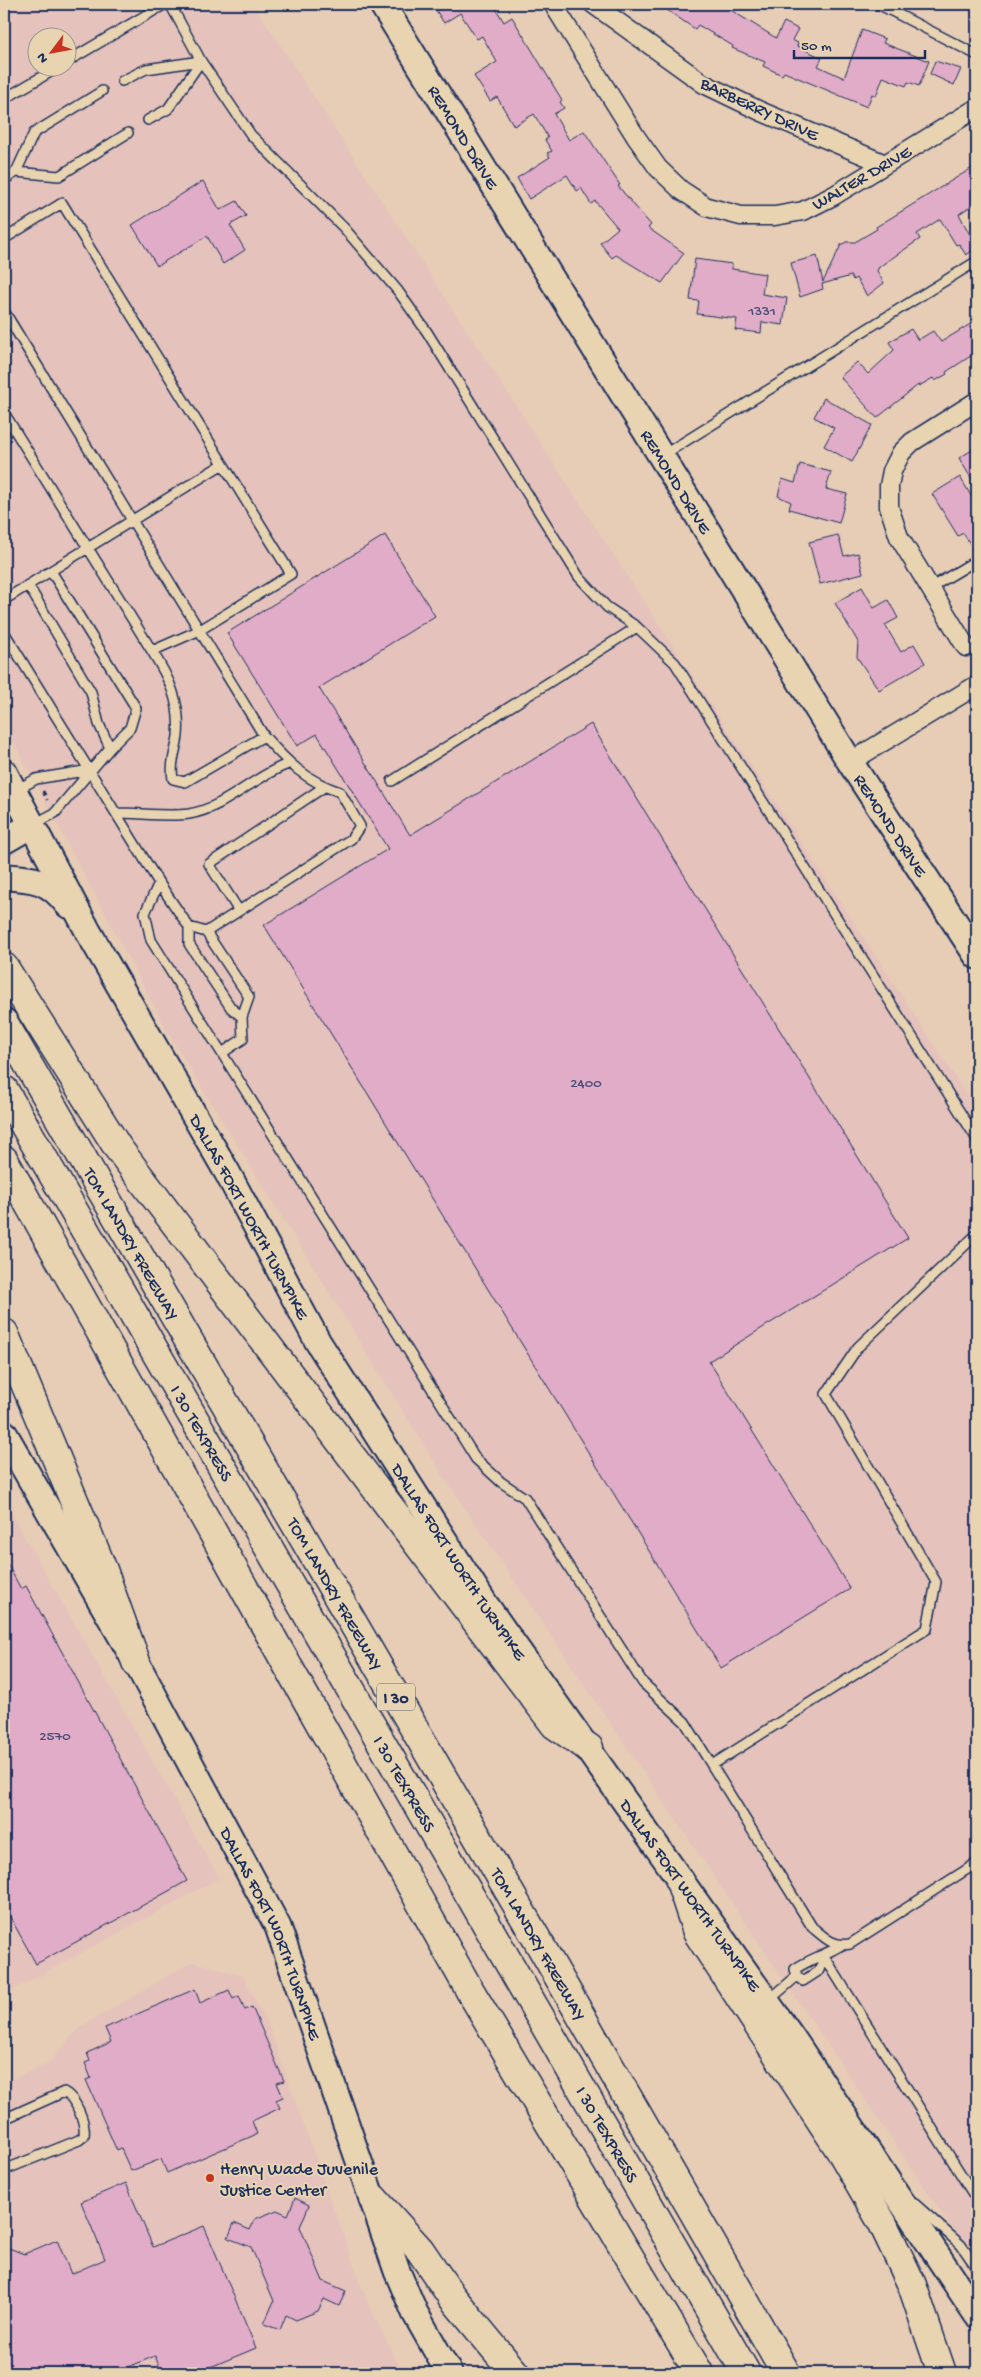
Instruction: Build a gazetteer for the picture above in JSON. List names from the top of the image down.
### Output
{
  "streets": {
    "highway": ["TOM LANDRY FREEWAY", "I 30 TEXPRESS", "I 30"],
    "main road": ["REMOND DRIVE", "DALLAS FORT WORTH TURNPIKE"],
    "street": ["BARBERRY DRIVE", "WALTER DRIVE"]
  },
  "crossings": [
    ["BARBERRY DRIVE", "WALTER DRIVE"]
  ],
  "places": ["Henry Wade Juvenile Justice Center"],
  "house_numbers": ["1331", "2400", "2570"],
  "scale_bar": "50 m",
  "north": "bottom left"
}
